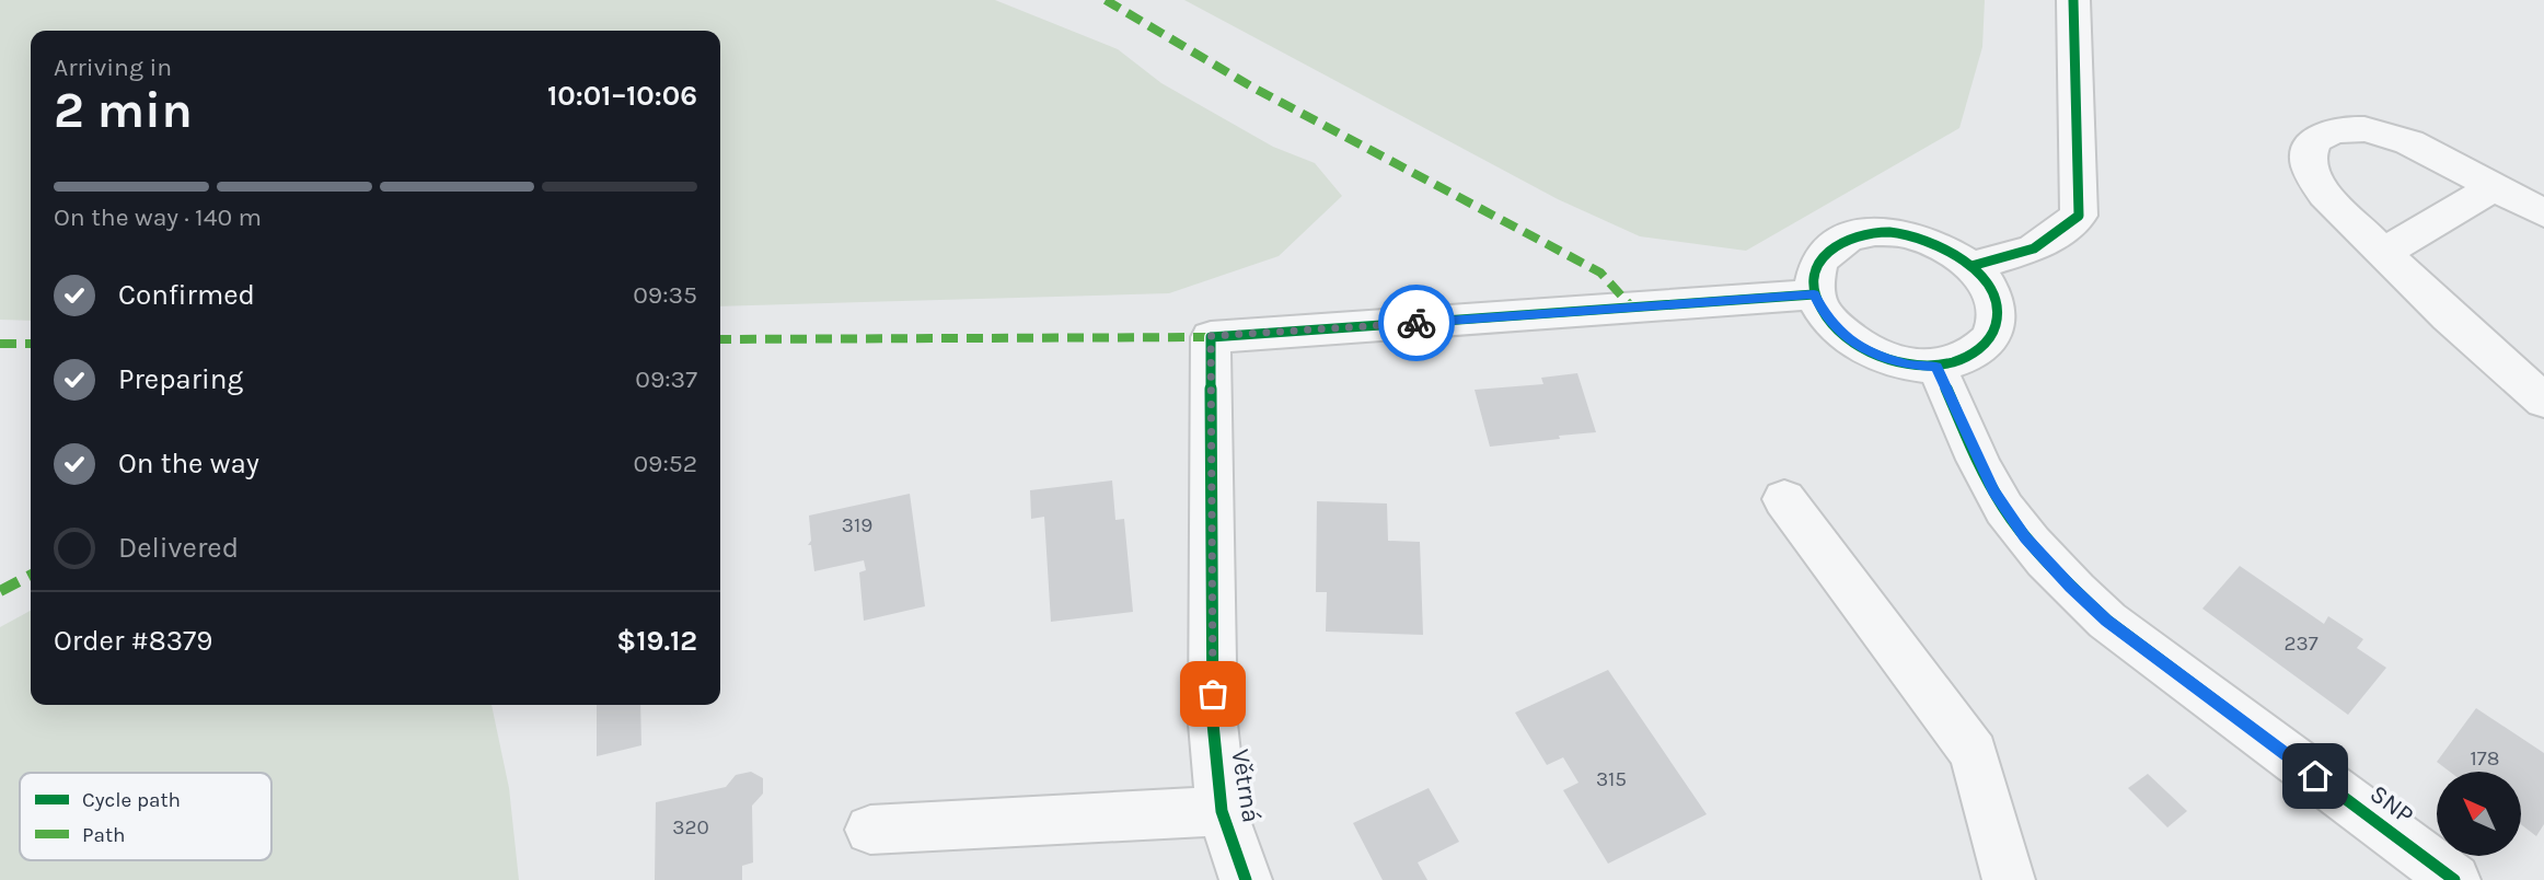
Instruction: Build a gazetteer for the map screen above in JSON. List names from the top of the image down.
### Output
{
  "streets": {
    "street": ["Větrná", "SNP"]
  },
  "crossings": [
    ["Větrná", "SNP"]
  ],
  "house_numbers": [
    "319",
    "237",
    "178",
    "315",
    "320"
  ],
  "legend": ["Cycle path", "Path"],
  "north": "top left",
  "page": {
    "heading": ["2 min", "Arriving in", "10:01–10:06"],
    "panel": ["Order #8379", "$19.12"],
    "bar": "On the way · 140 m",
    "list": [
      ["Confirmed", "09:35"],
      ["Preparing", "09:37"],
      ["On the way", "09:52"],
      "Delivered"
    ]
  }
}
